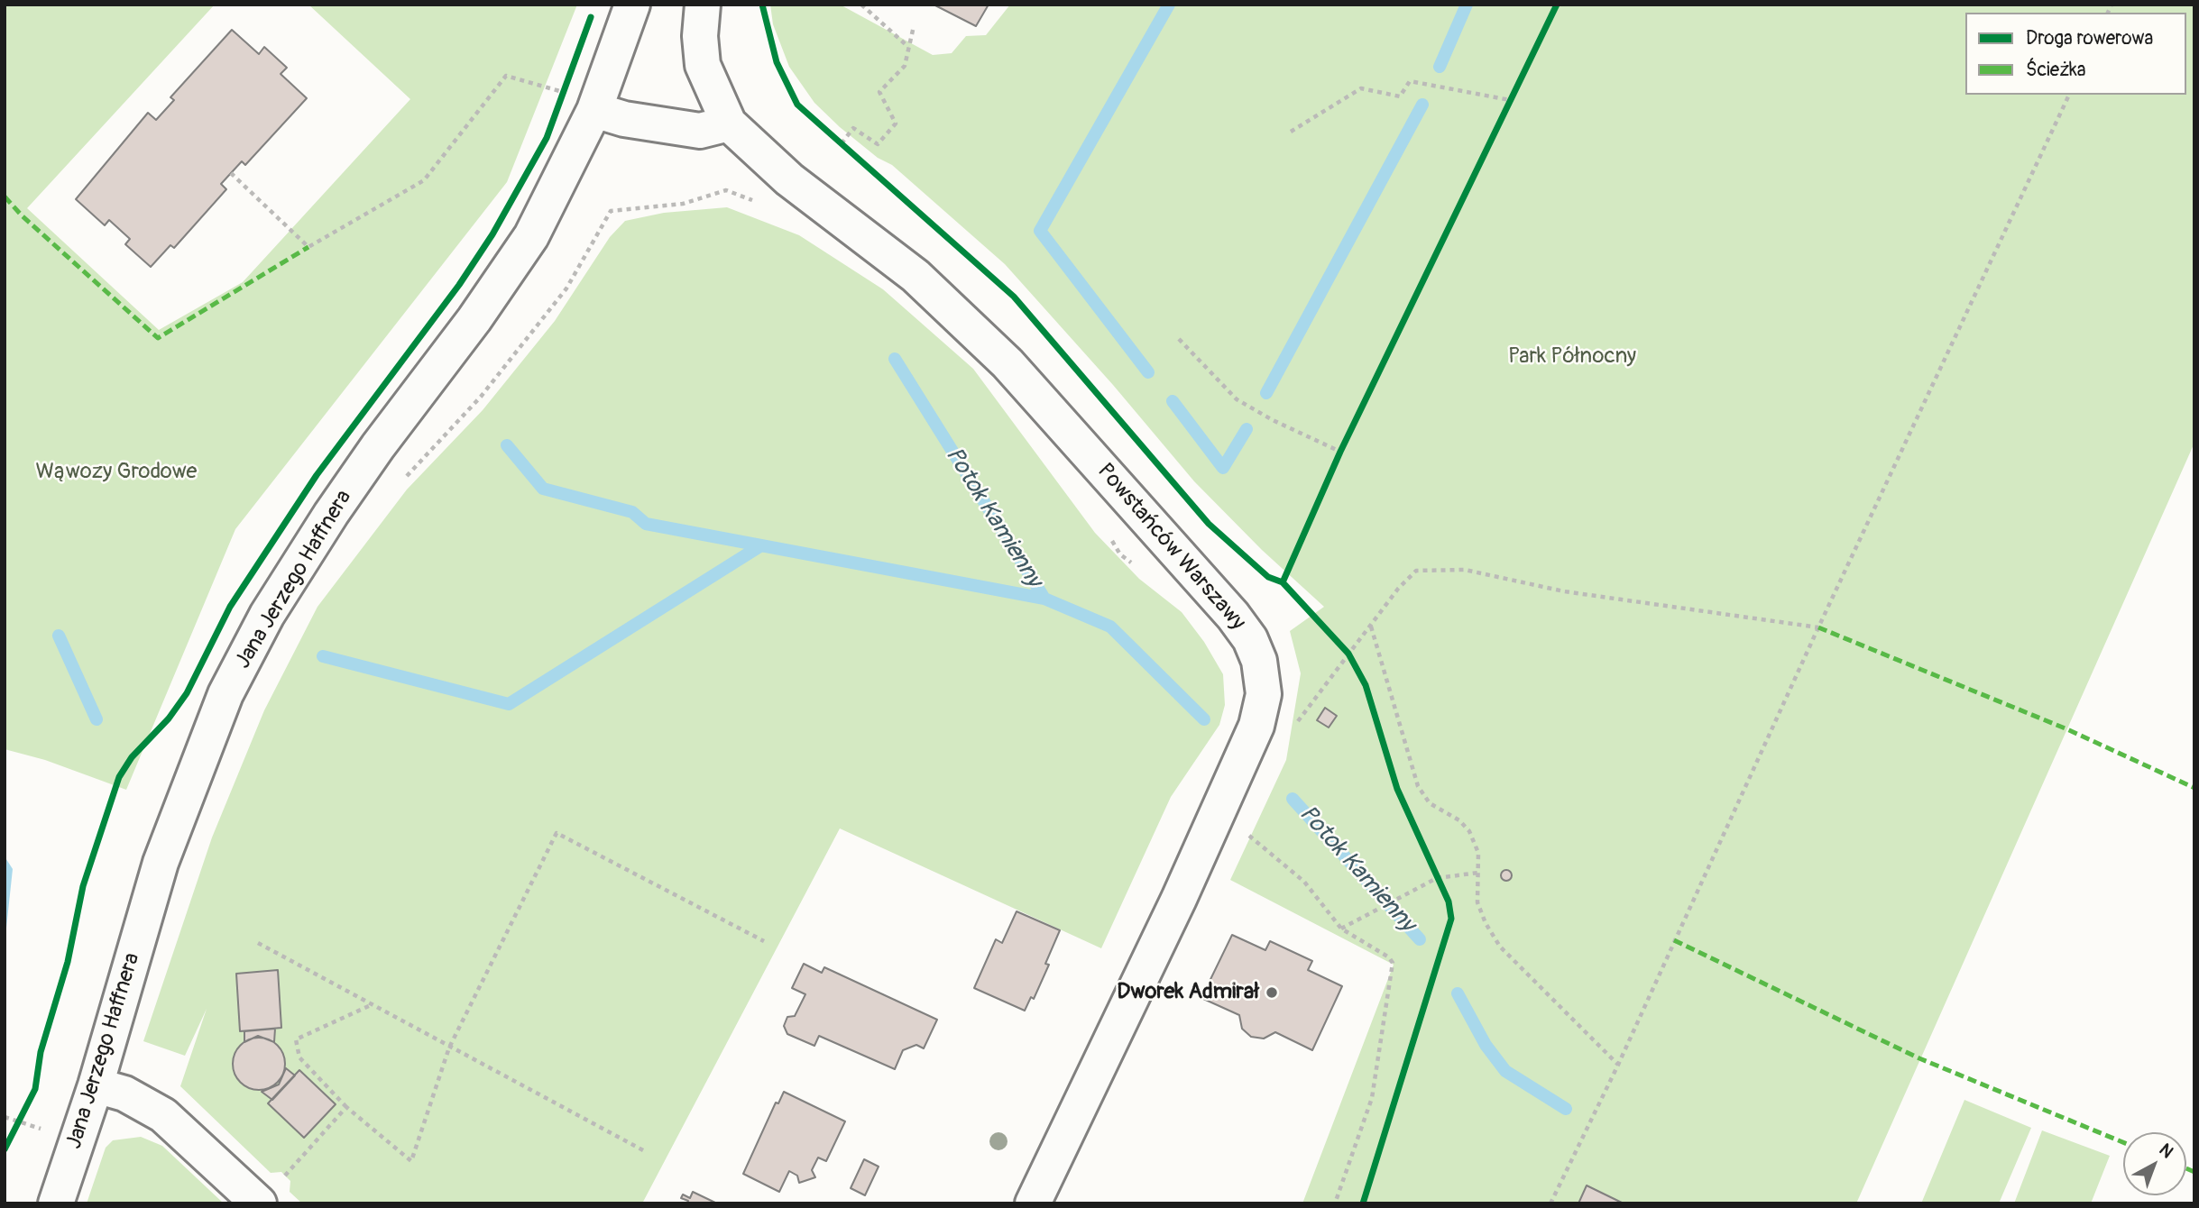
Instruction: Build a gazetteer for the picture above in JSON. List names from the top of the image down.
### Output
{
  "streets": {
    "street": ["Powstańców Warszawy", "Jana Jerzego Haffnera"]
  },
  "water": ["Potok Kamienny"],
  "parks": ["Park Północny", "Wąwozy Grodowe"],
  "places": ["Dworek Admirał"],
  "legend": ["Droga rowerowa", "Ścieżka"],
  "north": "top right"
}
